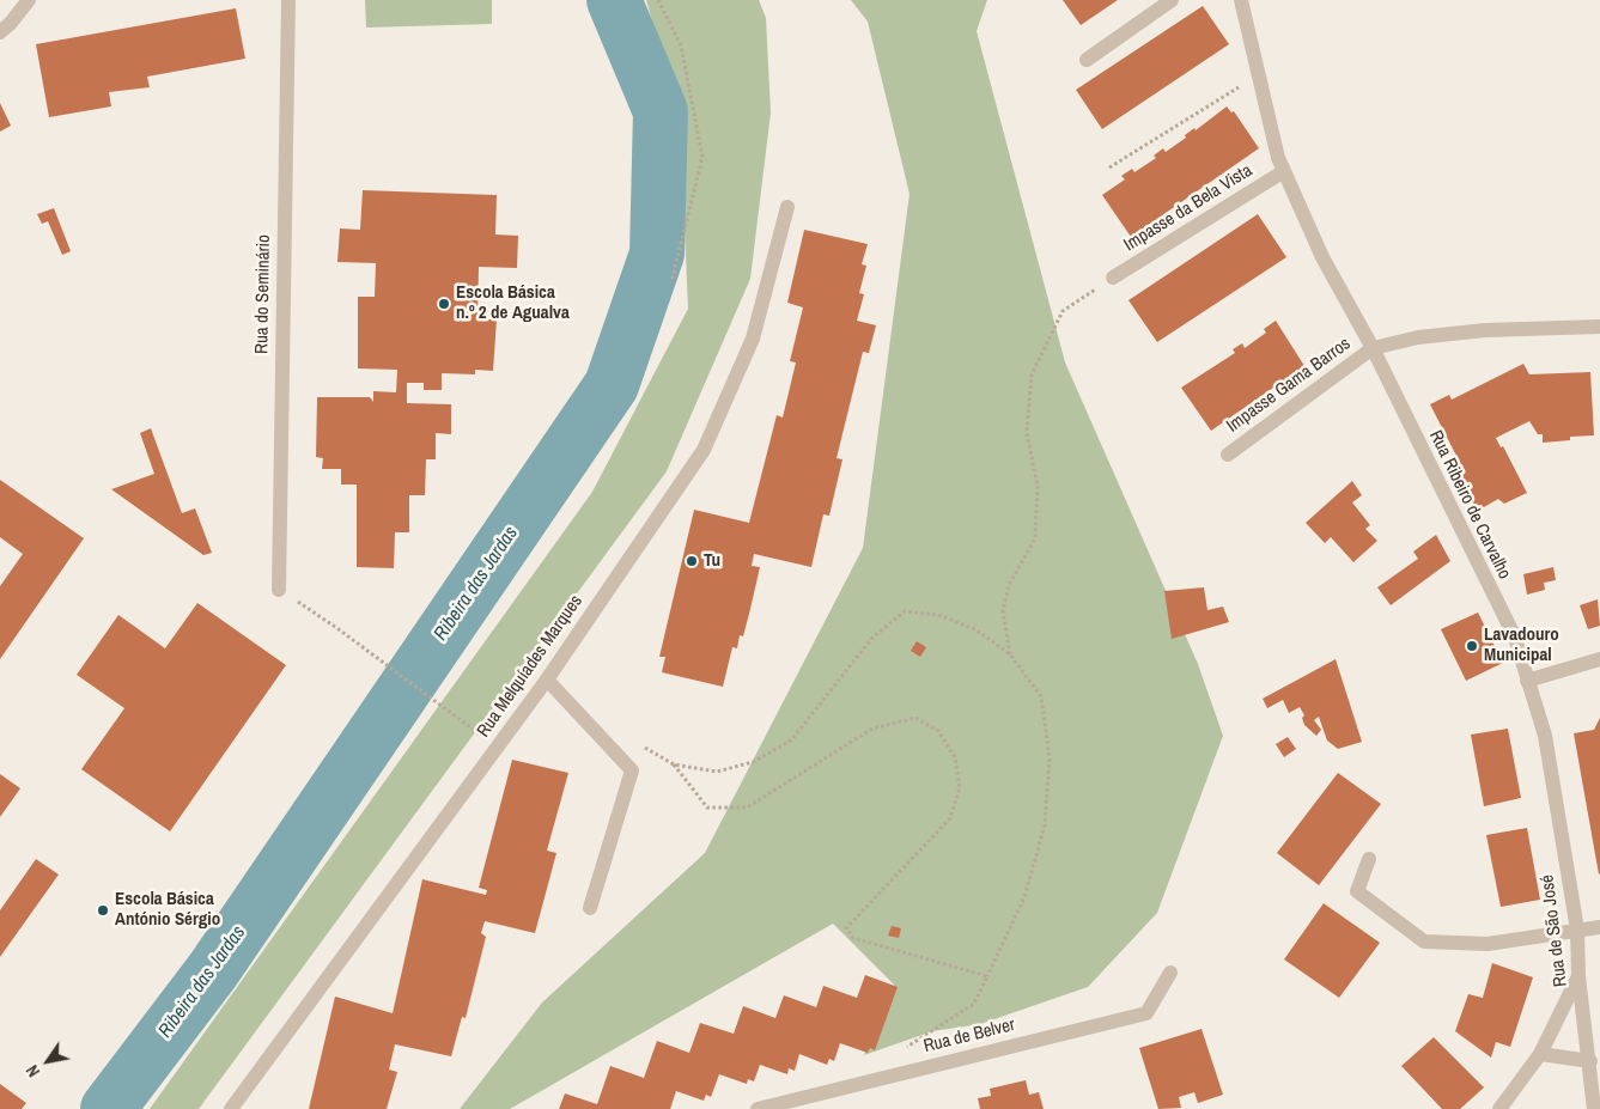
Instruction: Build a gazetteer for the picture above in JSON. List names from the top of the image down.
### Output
{
  "streets": {
    "street": [
      "Impasse da Bela Vista",
      "Rua do Seminário",
      "Impasse Gama Barros",
      "Rua Ribeiro de Carvalho",
      "Rua Melquíades Marques",
      "Rua de São José",
      "Rua de Belver"
    ]
  },
  "crossings": [
    ["Impasse da Bela Vista", "Rua Ribeiro de Carvalho"],
    ["Impasse Gama Barros", "Rua Ribeiro de Carvalho"],
    ["Rua Ribeiro de Carvalho", "Rua de São José"]
  ],
  "water": ["Ribeira das Jardas"],
  "places": [
    "Escola Básica n.º 2 de Agualva",
    "Tu",
    "Lavadouro Municipal",
    "Escola Básica António Sérgio"
  ],
  "north": "bottom left"
}
